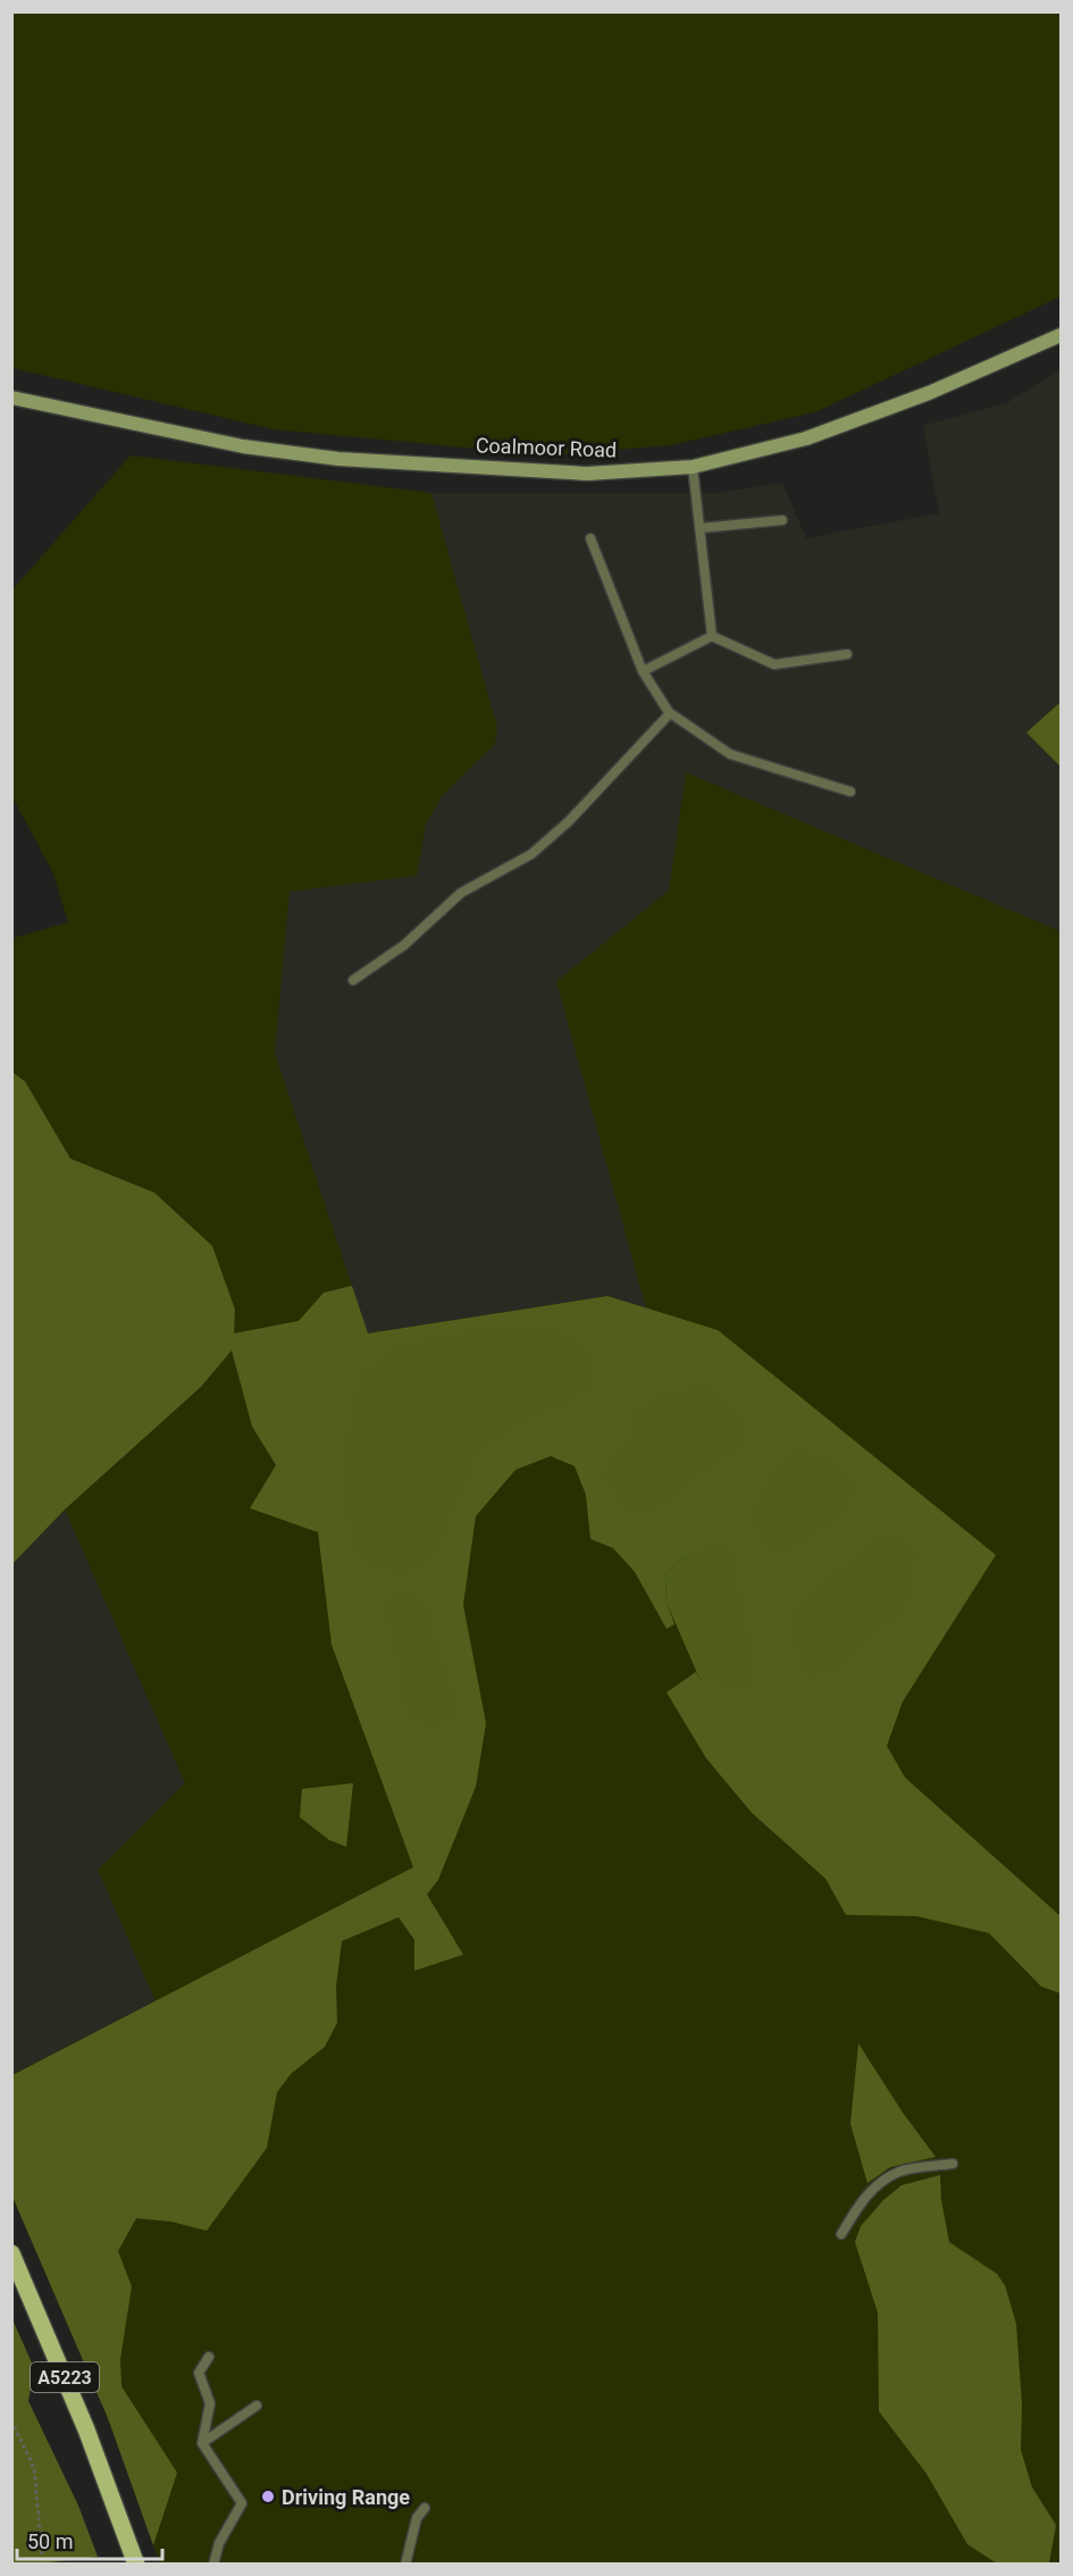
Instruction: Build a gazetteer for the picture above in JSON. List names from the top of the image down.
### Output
{
  "streets": {
    "main road": ["A5223"],
    "street": ["Coalmoor Road"]
  },
  "places": ["Driving Range"],
  "scale_bar": "50 m"
}
